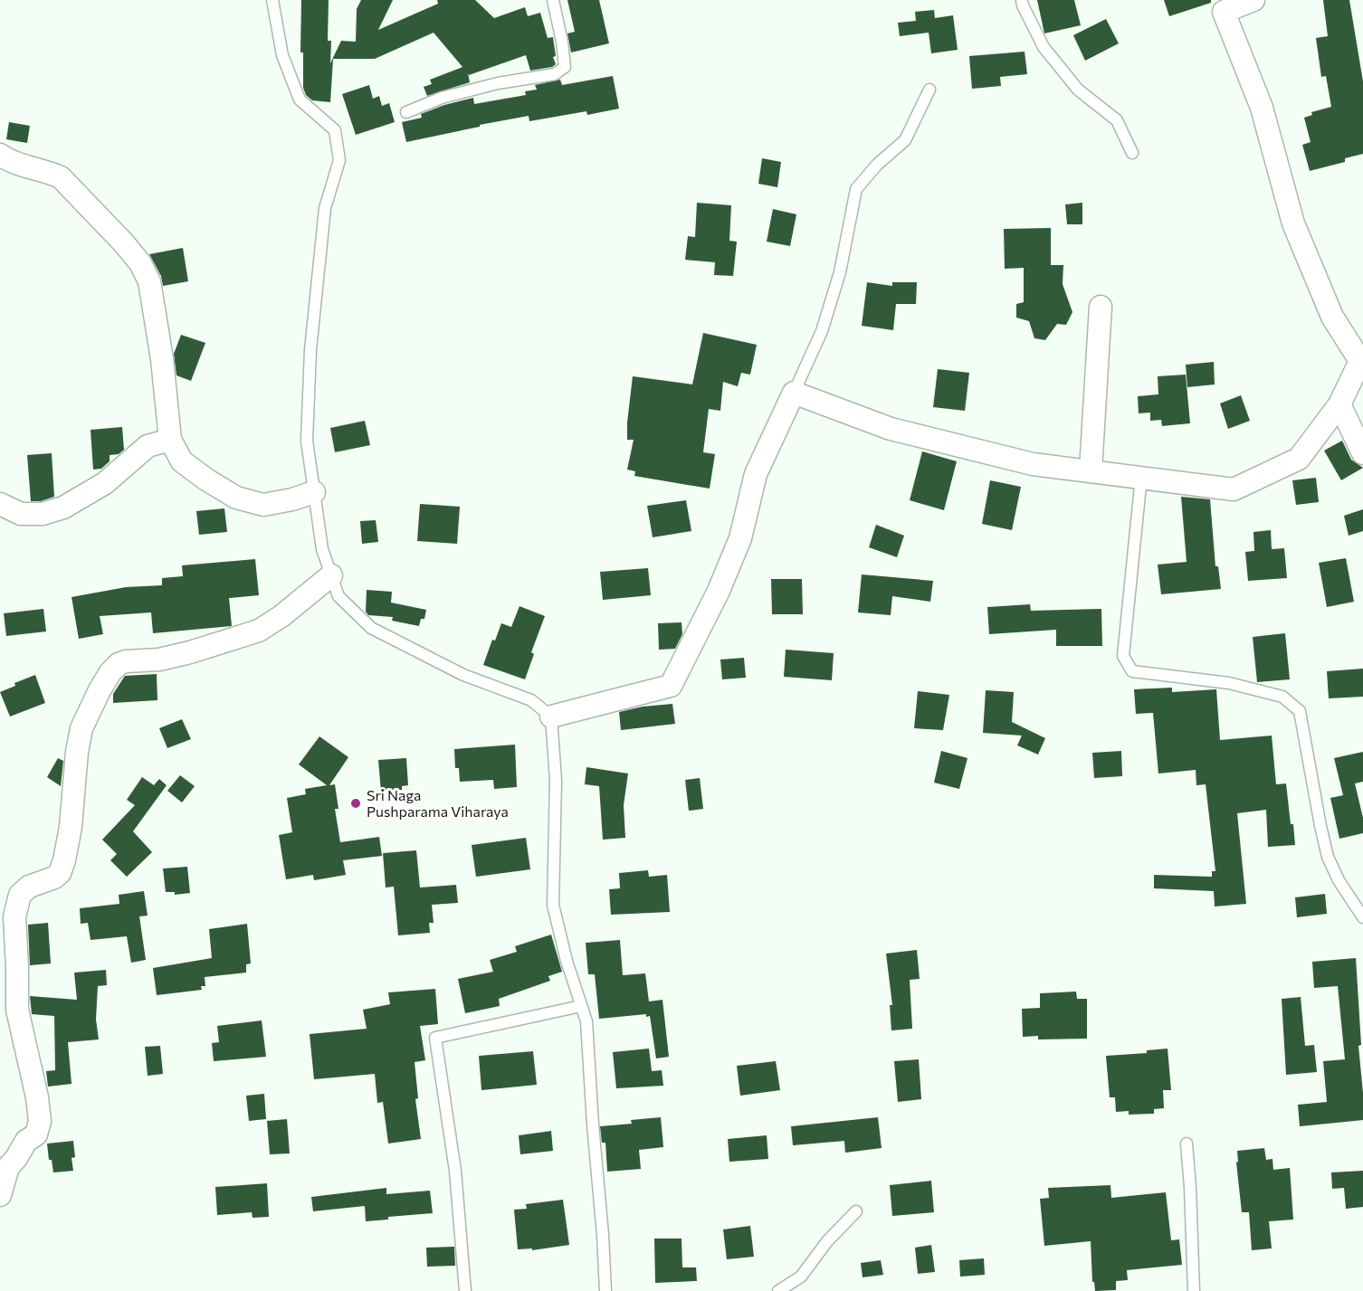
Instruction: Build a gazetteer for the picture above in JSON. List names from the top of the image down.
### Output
{
  "places": ["Sri Naga Pushparama Viharaya"]
}
